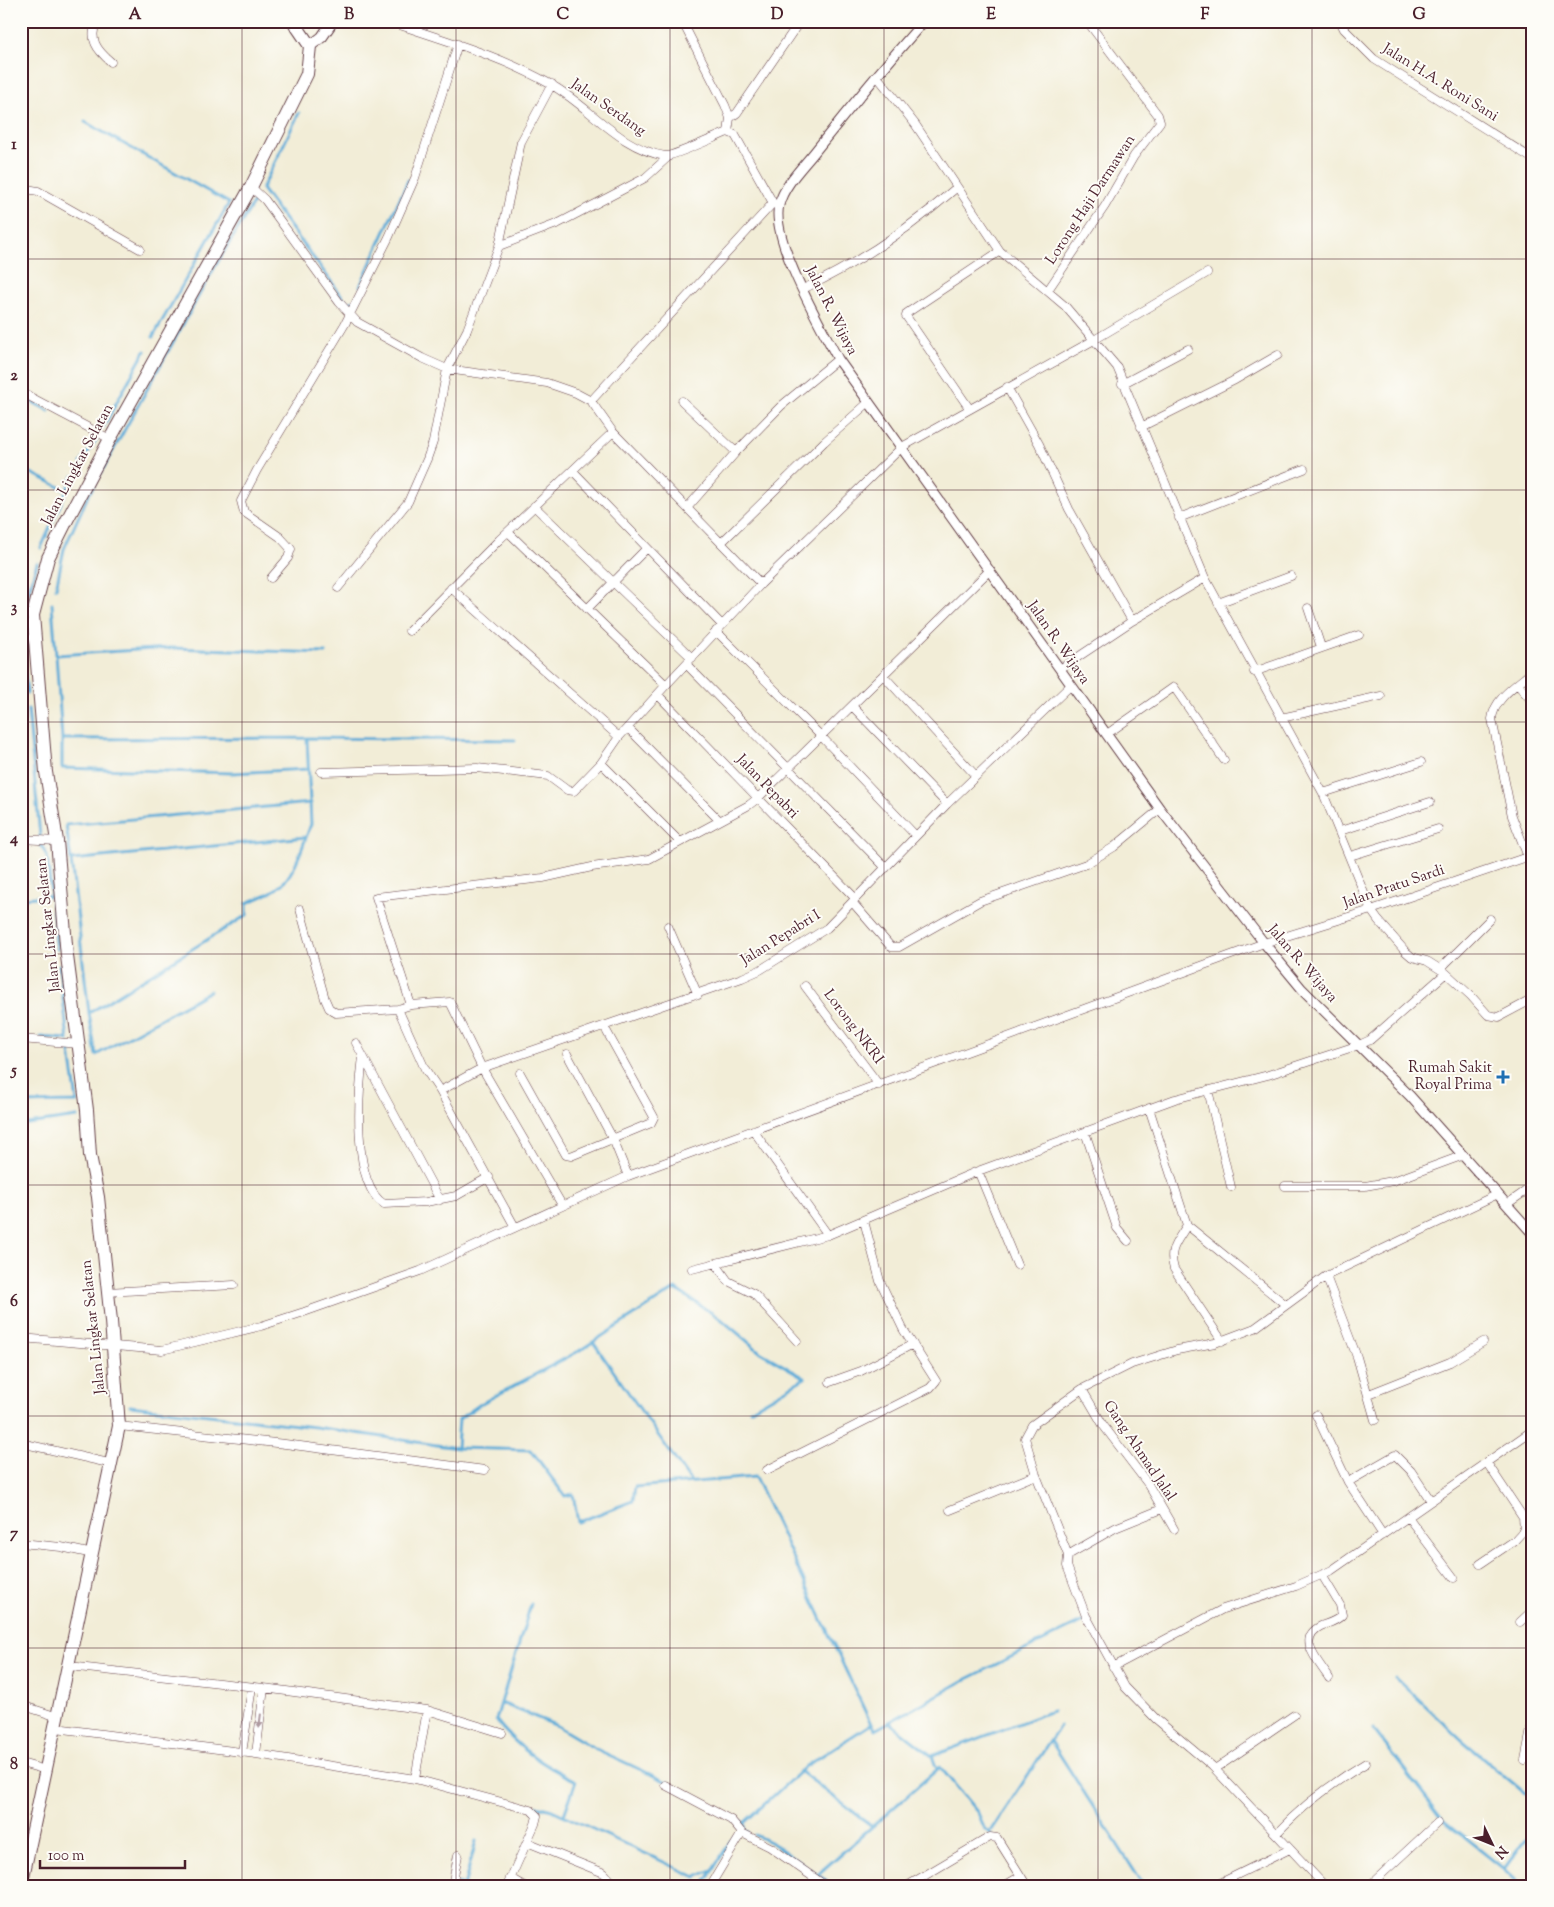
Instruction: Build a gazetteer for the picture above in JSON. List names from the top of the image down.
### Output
{
  "streets": {
    "highway": ["Jalan Lingkar Selatan"],
    "street": [
      "Jalan H.A. Roni Sani",
      "Jalan Serdang",
      "Lorong Haji Darmawan",
      "Jalan R. Wijaya",
      "Jalan Pepabri",
      "Jalan Pratu Sardi",
      "Jalan Pepabri I",
      "Lorong NKRI",
      "Gang Ahmad Jalal"
    ]
  },
  "crossings": [
    ["Jalan R. Wijaya", "Jalan Pepabri"],
    ["Jalan R. Wijaya", "Jalan Pratu Sardi"],
    ["Jalan R. Wijaya", "Jalan Pepabri I"],
    ["Jalan Lingkar Selatan", "Jalan Pratu Sardi"],
    ["Jalan Pepabri", "Jalan Pepabri I"],
    ["Jalan Pratu Sardi", "Lorong NKRI"]
  ],
  "places": {
    "health": ["Rumah Sakit Royal Prima"]
  },
  "scale_bar": "100 m",
  "north": "bottom right",
  "grid": {
    "columns": [
      "A",
      "B",
      "C",
      "D",
      "E",
      "F",
      "G"
    ],
    "rows": [
      "1",
      "2",
      "3",
      "4",
      "5",
      "6",
      "7",
      "8"
    ]
  }
}
